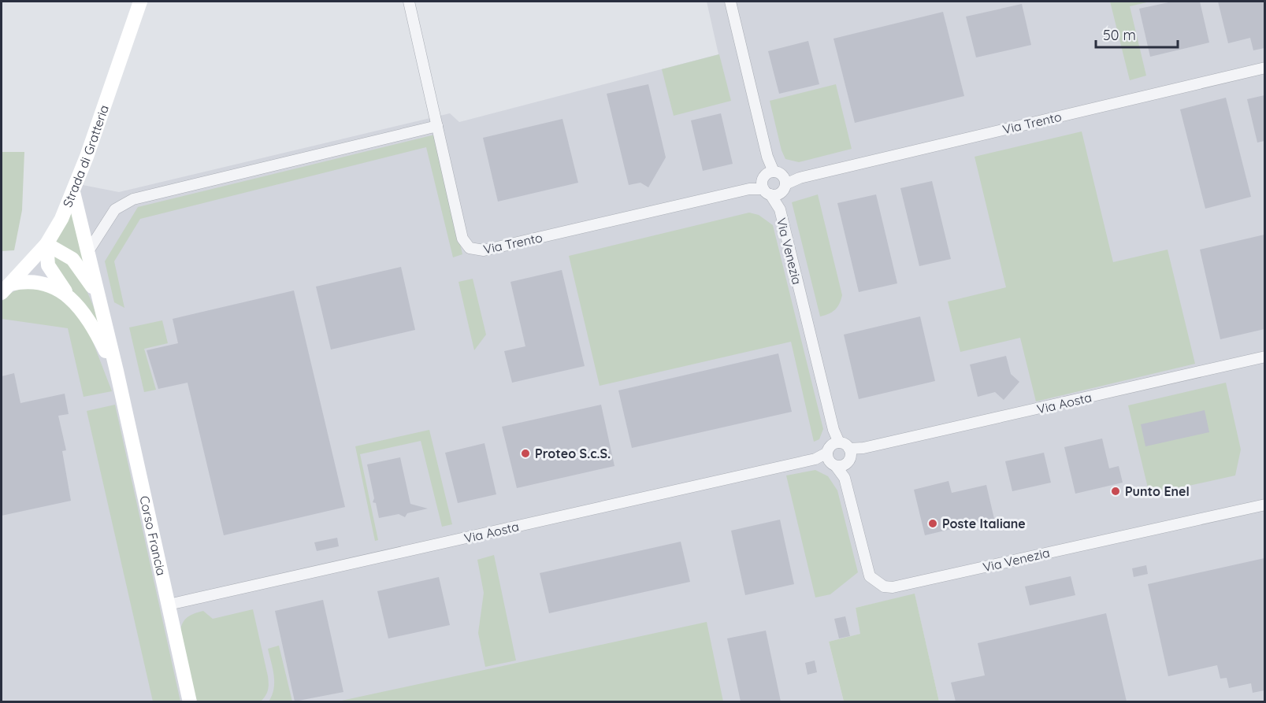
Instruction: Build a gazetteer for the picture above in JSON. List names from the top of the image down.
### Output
{
  "streets": {
    "street": [
      "Via Trento",
      "Strada di Gratteria",
      "Via Venezia",
      "Via Aosta",
      "Corso Francia"
    ]
  },
  "crossings": [
    ["Via Trento", "Via Venezia"],
    ["Strada di Gratteria", "Corso Francia"],
    ["Via Venezia", "Via Aosta"],
    ["Via Aosta", "Corso Francia"]
  ],
  "places": ["Proteo S.c.S.", "Punto Enel", "Poste Italiane"],
  "scale_bar": "50 m"
}
